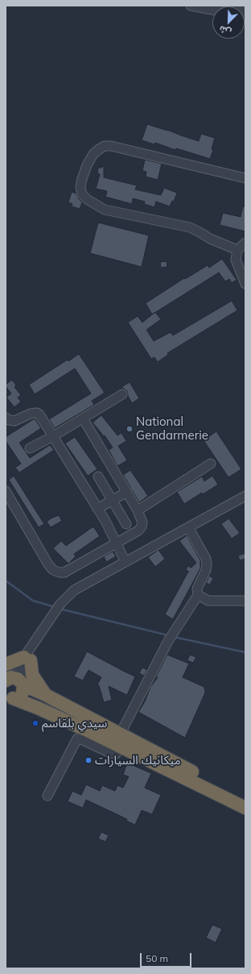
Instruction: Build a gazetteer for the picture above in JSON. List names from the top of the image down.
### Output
{
  "places": ["National Gendarmerie", "سيدي بلقاسم", "ميكانيك السيارات"],
  "scale_bar": "50 m",
  "north": "bottom left"
}
